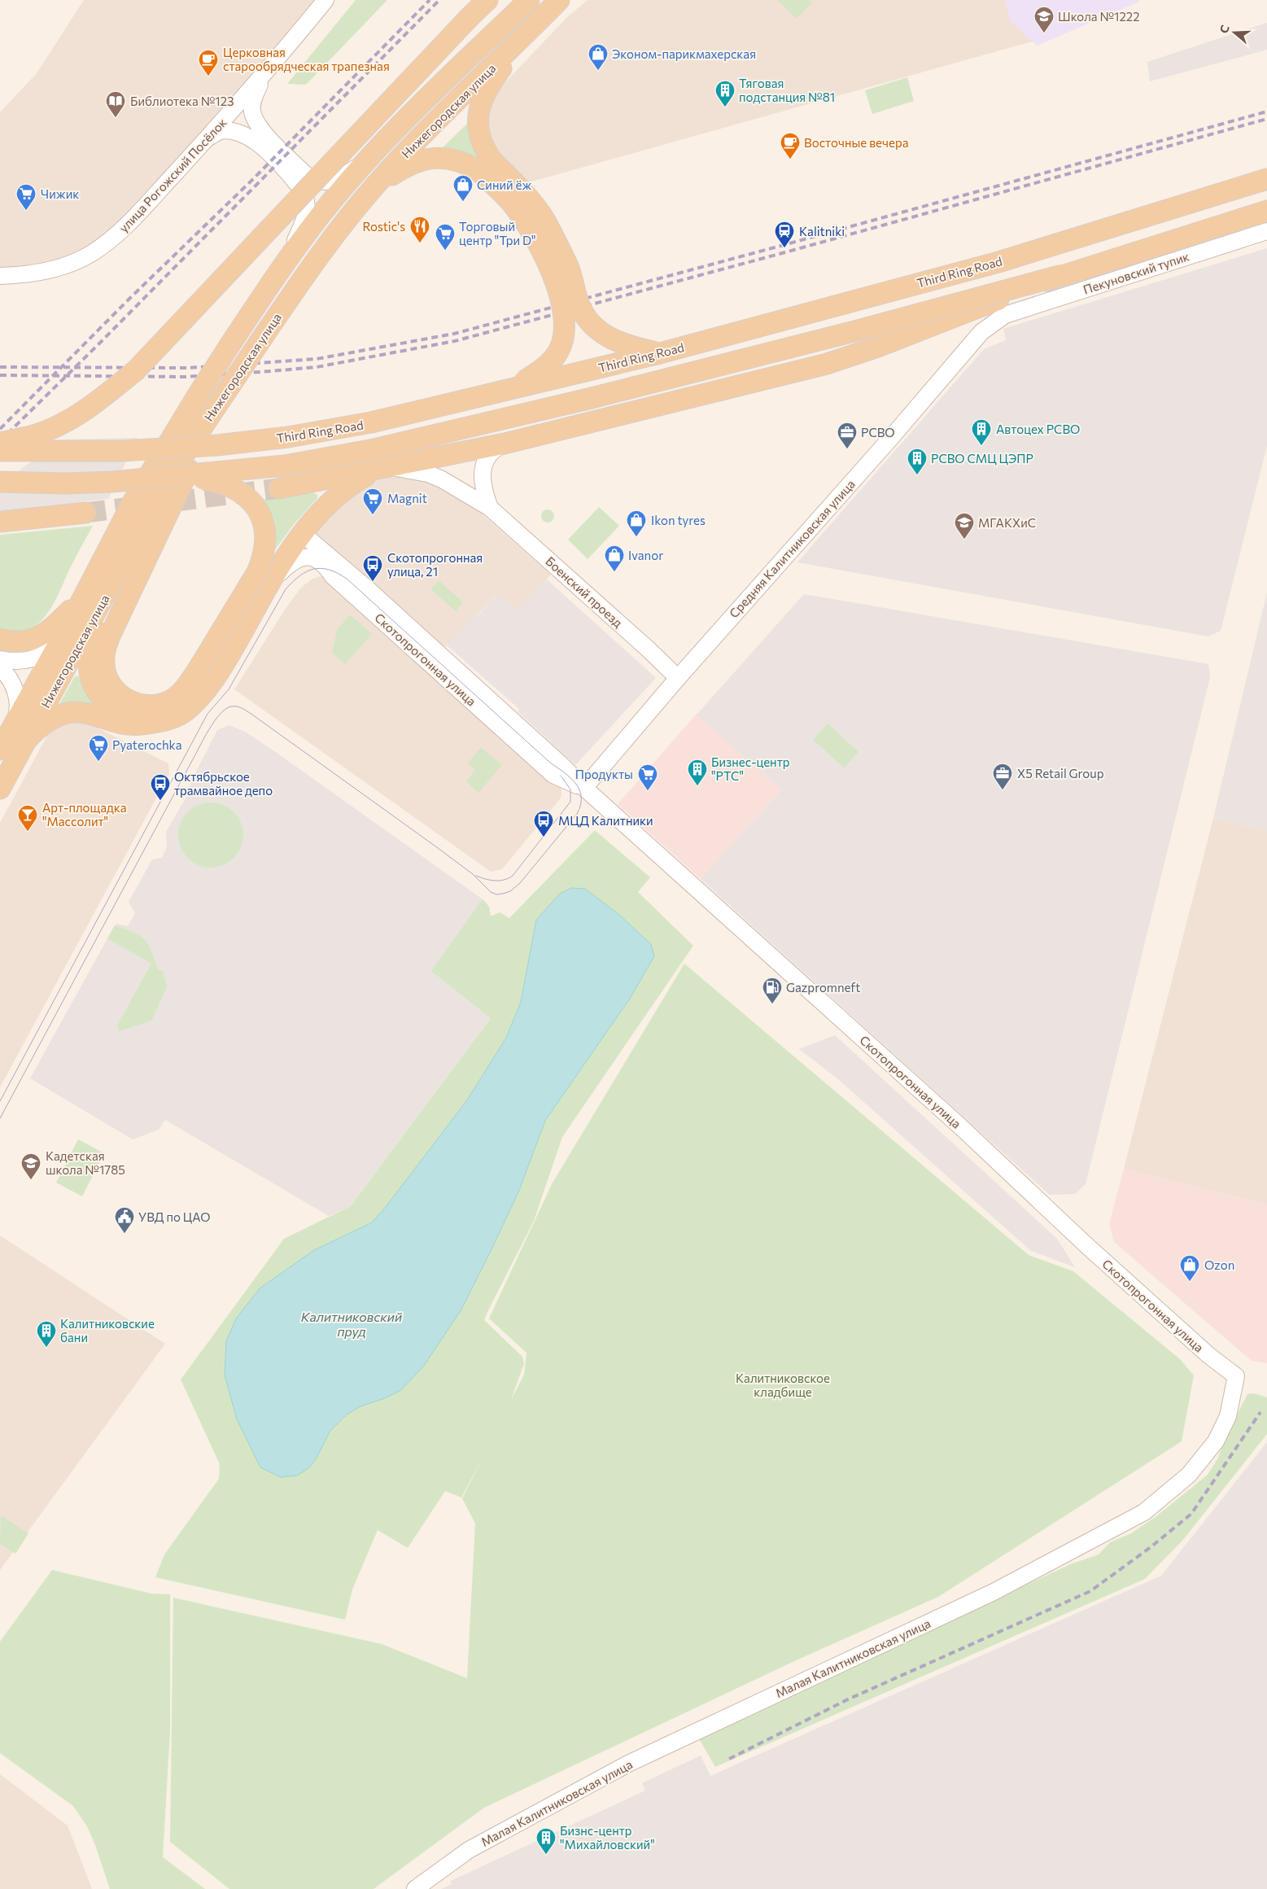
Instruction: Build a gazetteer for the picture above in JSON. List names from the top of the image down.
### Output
{
  "streets": {
    "main road": ["Нижегородская улица", "Third Ring Road"],
    "street": [
      "улица Рогожский Посёлок",
      "Пекуновский тупик",
      "Средняя Калитниковская улица",
      "Боенский проезд",
      "Скотопрогонная улица",
      "Малая Калитниковская улица"
    ]
  },
  "crossings": [
    ["Пекуновский тупик", "Средняя Калитниковская улица"],
    ["Средняя Калитниковская улица", "Боенский проезд"],
    ["Средняя Калитниковская улица", "Скотопрогонная улица"],
    ["Скотопрогонная улица", "Малая Калитниковская улица"]
  ],
  "water": ["Калитниковский пруд"],
  "parks": ["Калитниковское кладбище"],
  "places": {
    "school or university": ["Школа №1222", "МГАКХиС", "Кадетская школа №1785"],
    "shop": [
      "Эконом-парикмахерская",
      "Синий ёж",
      "Ikon tyres",
      "Ivanor",
      "Ozon"
    ],
    "cafe": ["Церковная старообрядческая трапезная", "Восточные вечера"],
    "building": [
      "Тяговая подстанция №81",
      "Автоцех РСВО",
      "РСВО СМЦ ЦЭПР",
      "Бизнес-центр \"РТС\"",
      "Калитниковские бани",
      "Бизнс-центр \"Михайловский\""
    ],
    "library": ["Библиотека №123"],
    "supermarket": [
      "Чижик",
      "Торговый центр \"Три D\"",
      "Magnit",
      "Pyaterochka",
      "Продукты"
    ],
    "restaurant": ["Rostic's"],
    "station": ["Kalitniki"],
    "office": ["РСВО", "X5 Retail Group"],
    "bus stop": ["Скотопрогонная улица, 21", "Октябрьское трамвайное депо", "МЦД Калитники"],
    "bar": ["Арт-площадка \"Массолит\""],
    "fuel station": ["Gazpromneft"],
    "public building": ["УВД по ЦАО"]
  },
  "north": "left"
}
